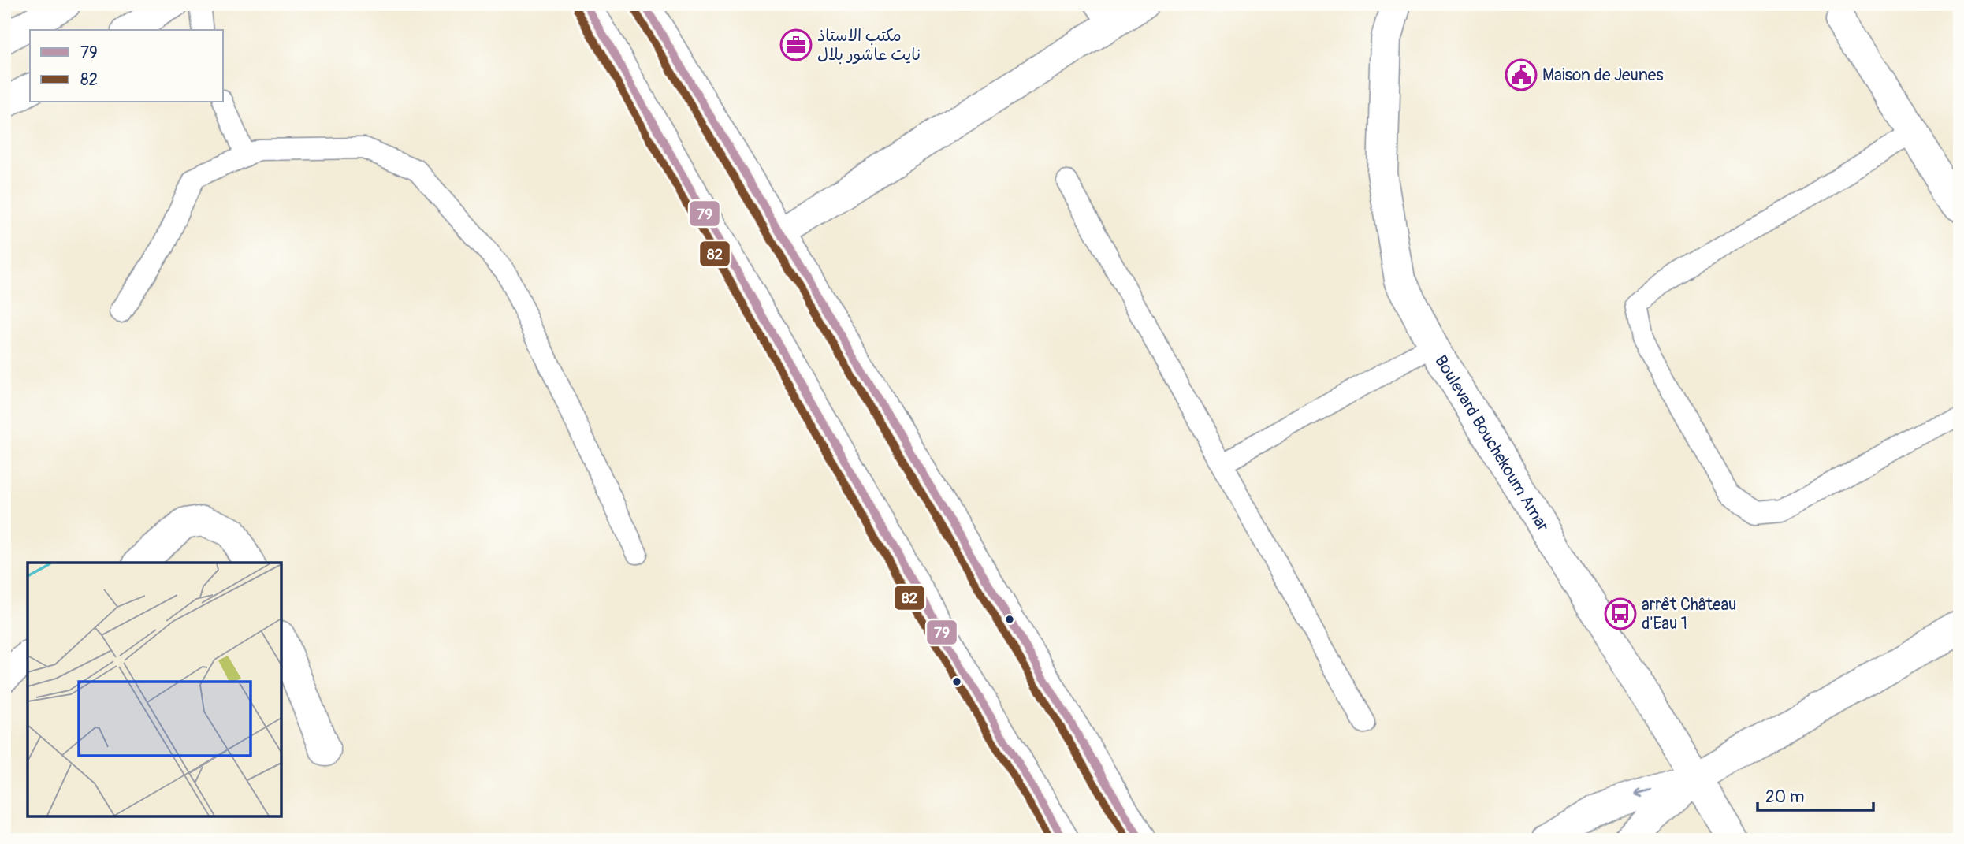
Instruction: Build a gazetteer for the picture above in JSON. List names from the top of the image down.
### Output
{
  "streets": {
    "street": ["Boulevard Bouchekoum Amar"]
  },
  "places": {
    "office": ["مكتب الاستاذ نايت عاشور بلال"],
    "public building": ["Maison de Jeunes"],
    "bus stop": ["arrêt Château d'Eau 1"]
  },
  "lines": ["transit line 79", "transit line 82"],
  "legend": ["79", "82"],
  "scale_bar": "20 m"
}
